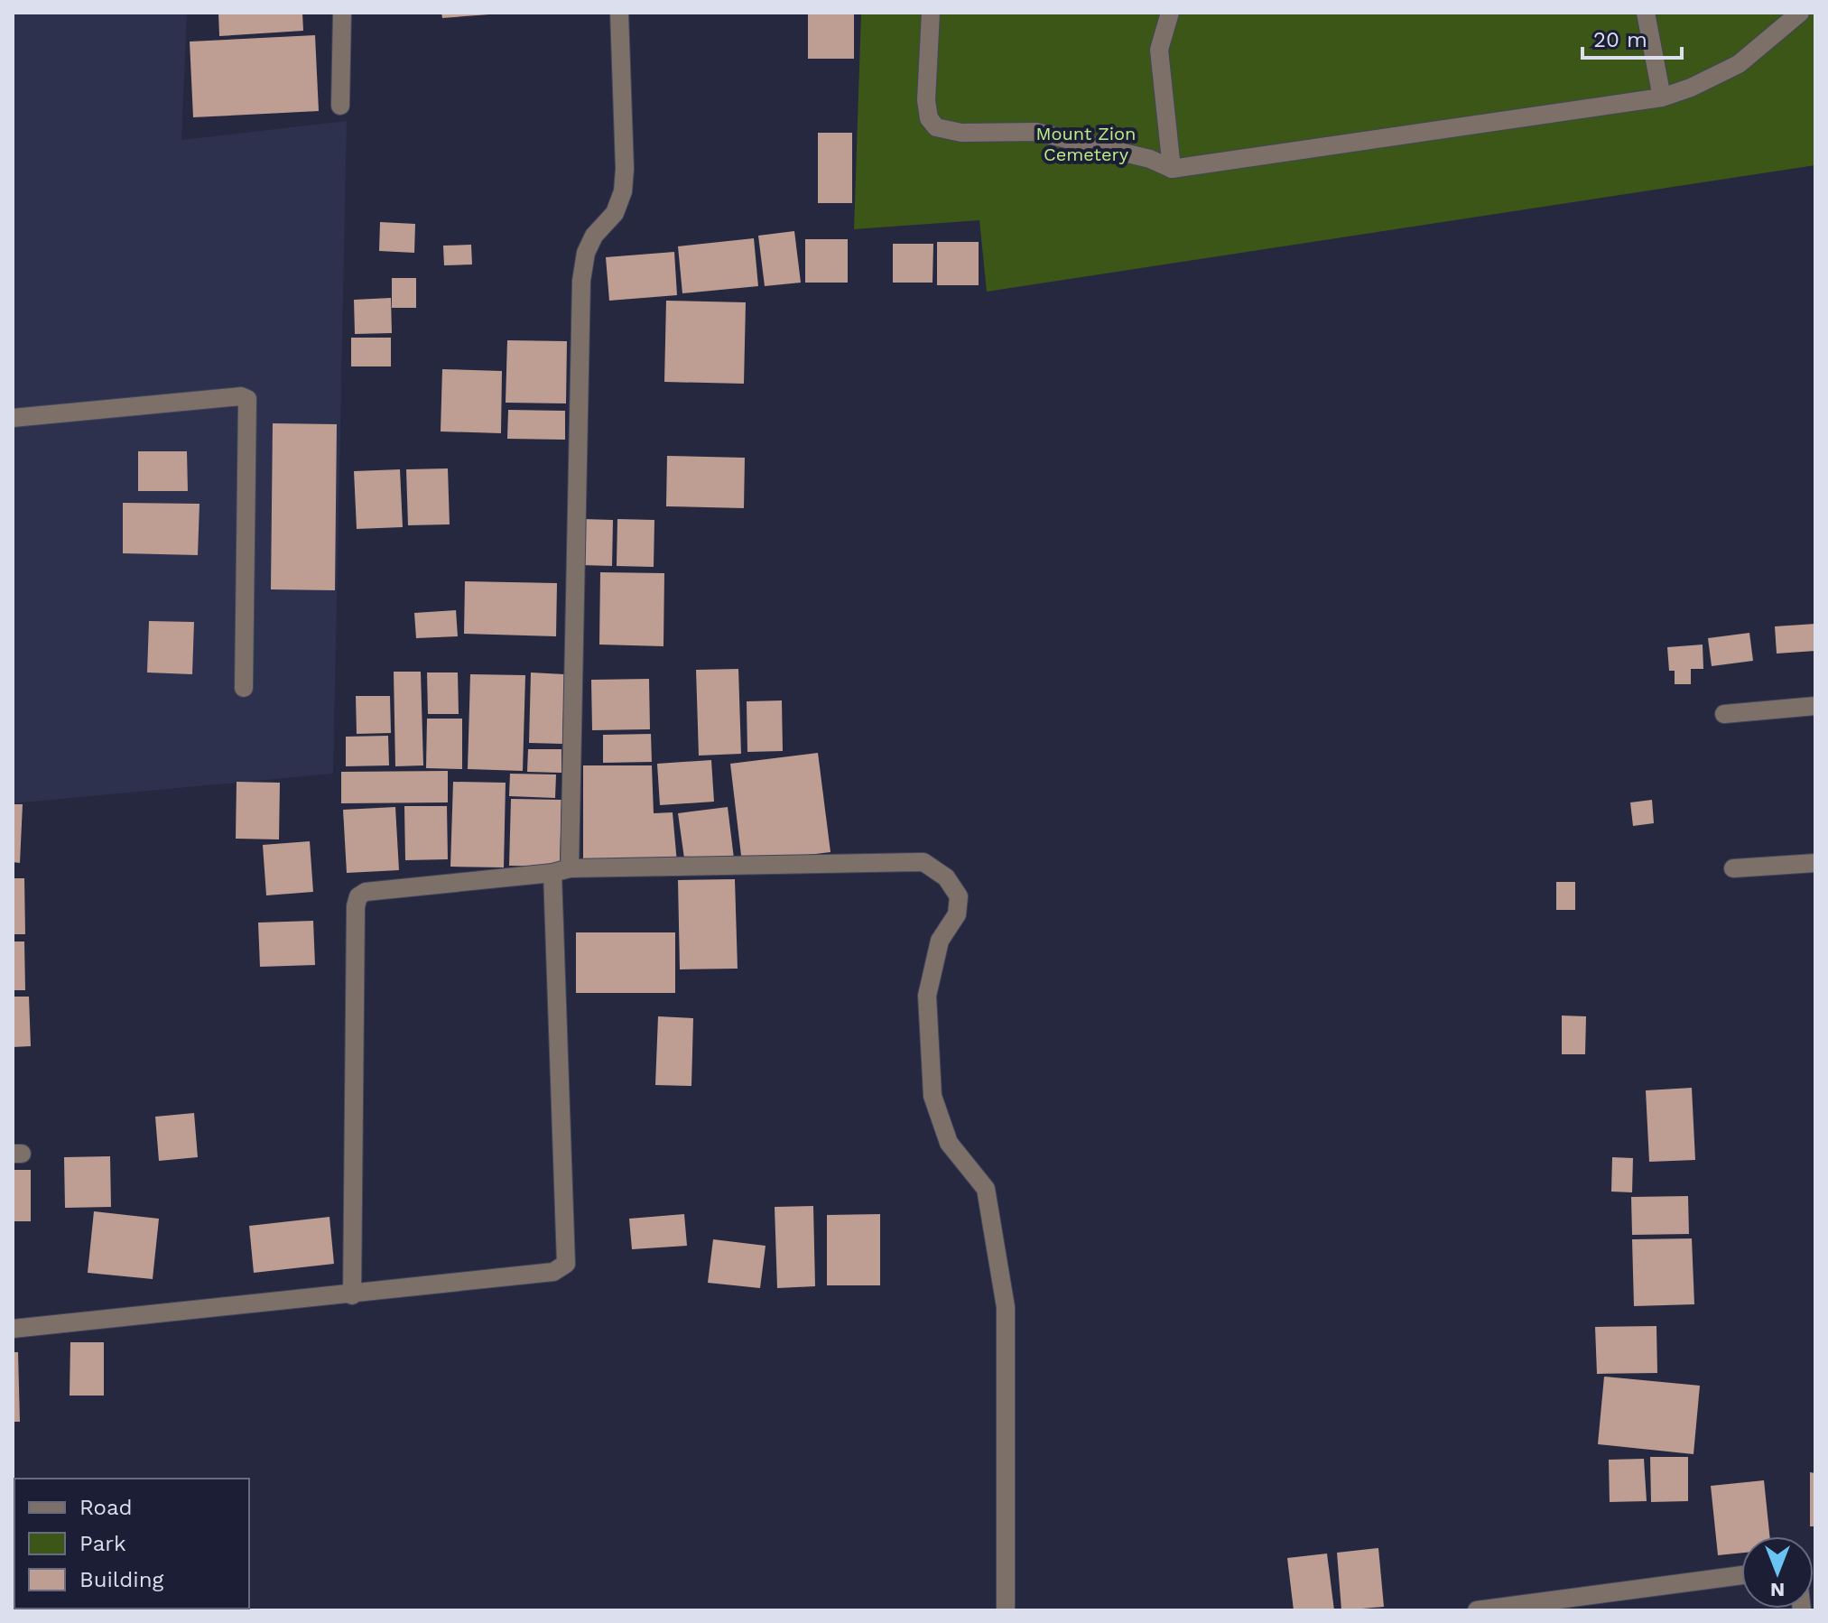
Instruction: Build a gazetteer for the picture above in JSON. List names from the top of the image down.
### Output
{
  "parks": ["Mount Zion Cemetery"],
  "legend": ["Road", "Park", "Building"],
  "scale_bar": "20 m",
  "north": "bottom"
}
